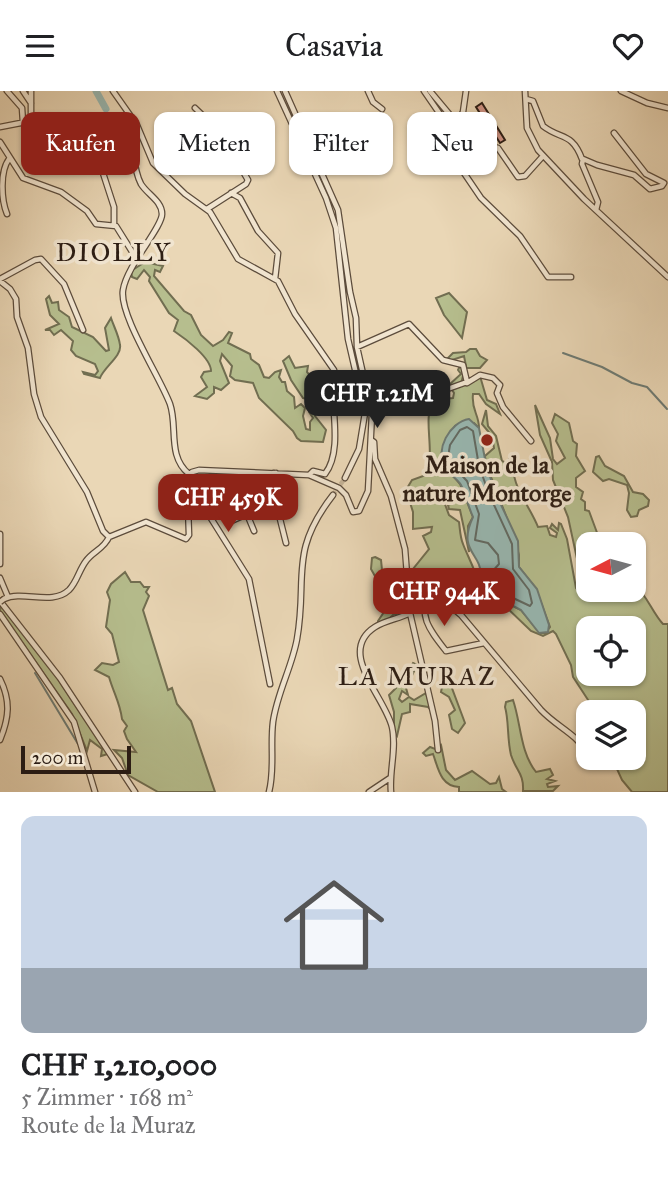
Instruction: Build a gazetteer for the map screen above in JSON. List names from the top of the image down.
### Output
{
  "districts": ["DIOLLY", "LA MURAZ"],
  "places": ["Maison de la nature Montorge"],
  "scale_bar": "200 m",
  "north": "left",
  "page": {
    "header": "Casavia",
    "chip": [
      "Kaufen",
      "Mieten",
      "Filter",
      "Neu"
    ],
    "price": ["CHF 1.21M", "CHF 459K", "CHF 944K"],
    "scale": "200 m",
    "list": [
      {
        "name": "CHF 1,210,000",
        "note": "5 Zimmer · 168 m² · Route de la Muraz"
      }
    ]
  }
}
